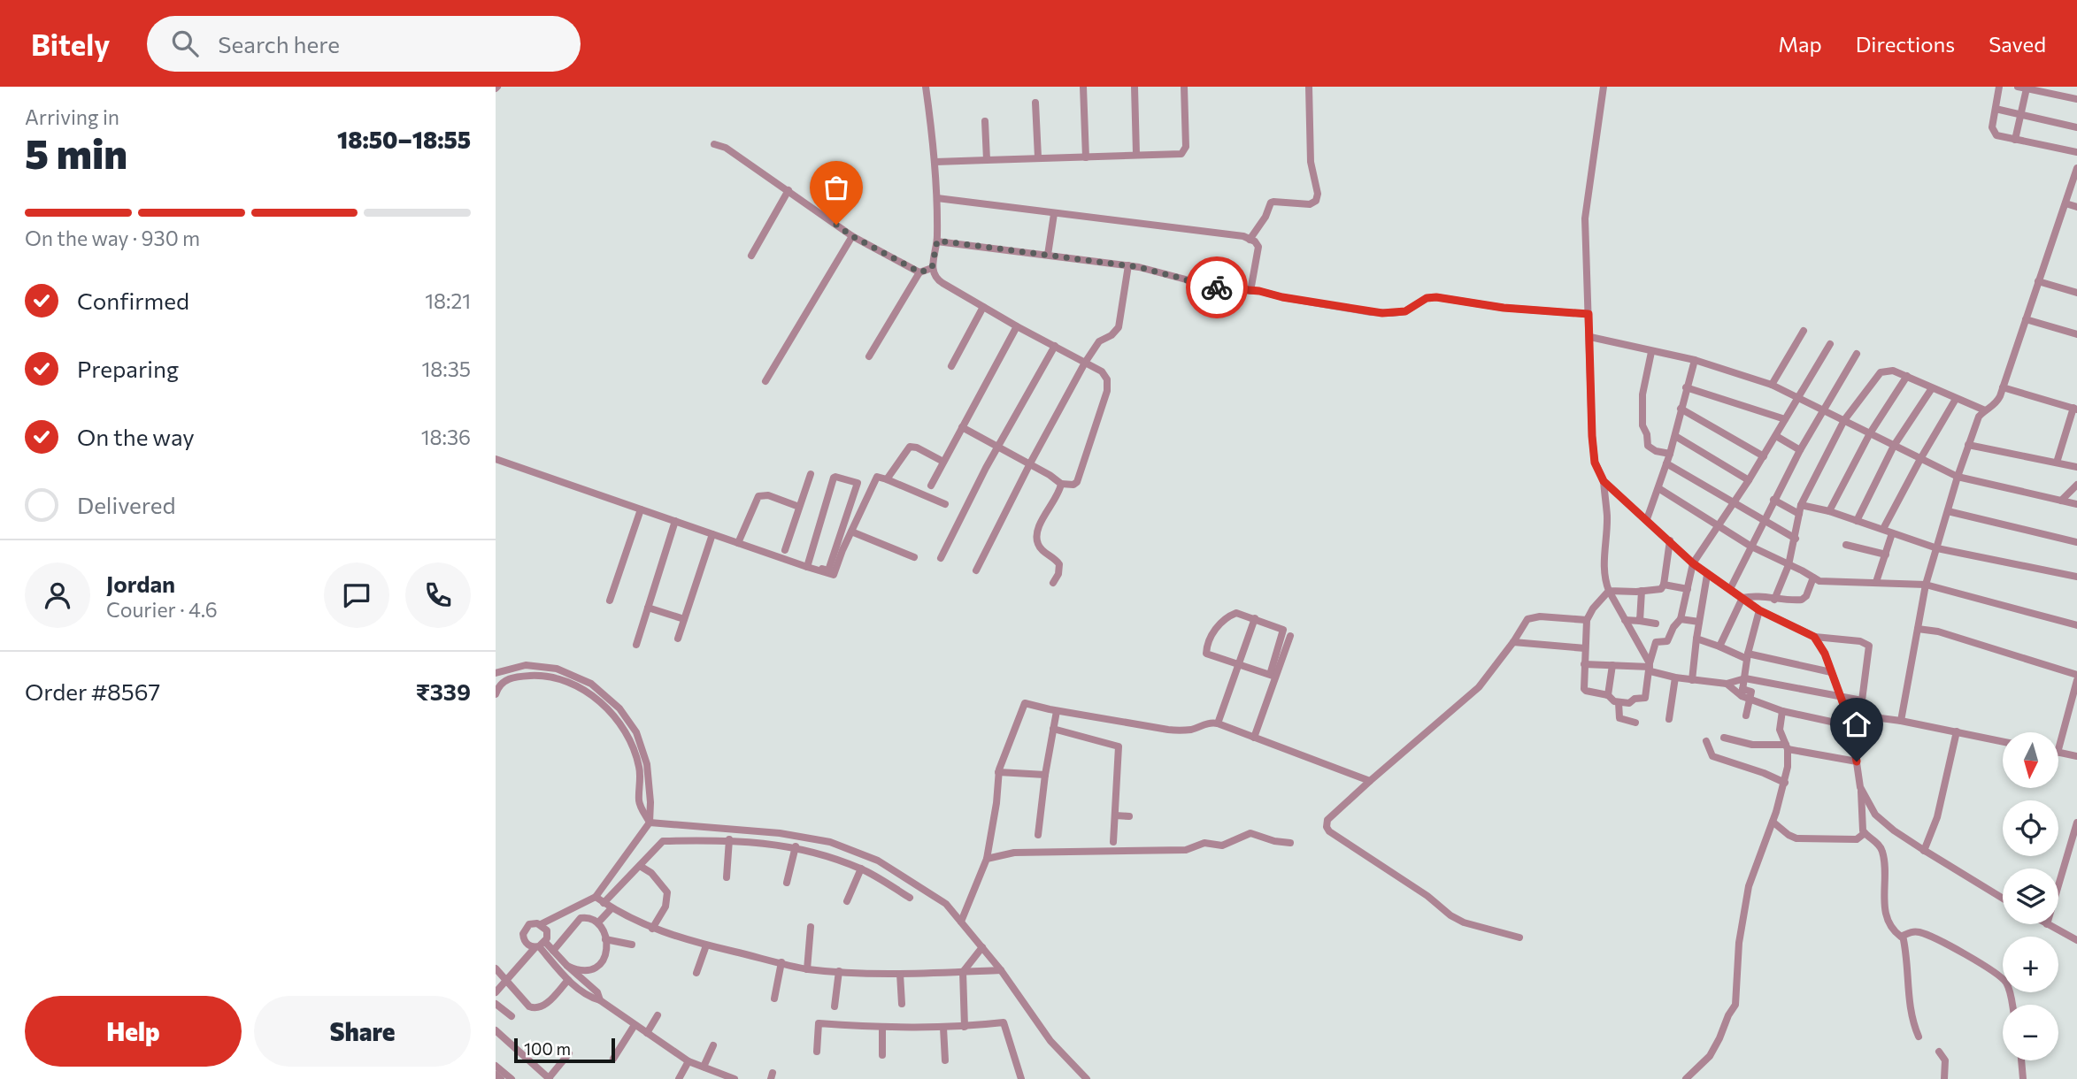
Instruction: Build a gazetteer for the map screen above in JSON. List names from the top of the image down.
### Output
{
  "scale_bar": "100 m",
  "north": "bottom",
  "page": {
    "header": "Bitely",
    "search": "Search here",
    "nav": ["Map", "Directions", "Saved"],
    "heading": ["5 min", "Arriving in", "18:50–18:55"],
    "panel": [
      "Jordan",
      "Courier · 4.6",
      "Order #8567",
      "₹339"
    ],
    "bar": "On the way · 930 m",
    "list": [
      ["Confirmed", "18:21"],
      ["Preparing", "18:35"],
      ["On the way", "18:36"],
      "Delivered"
    ],
    "map_buttons": ["+", "−"],
    "buttons": ["Help", "Share"],
    "scale": "100 m"
  }
}
